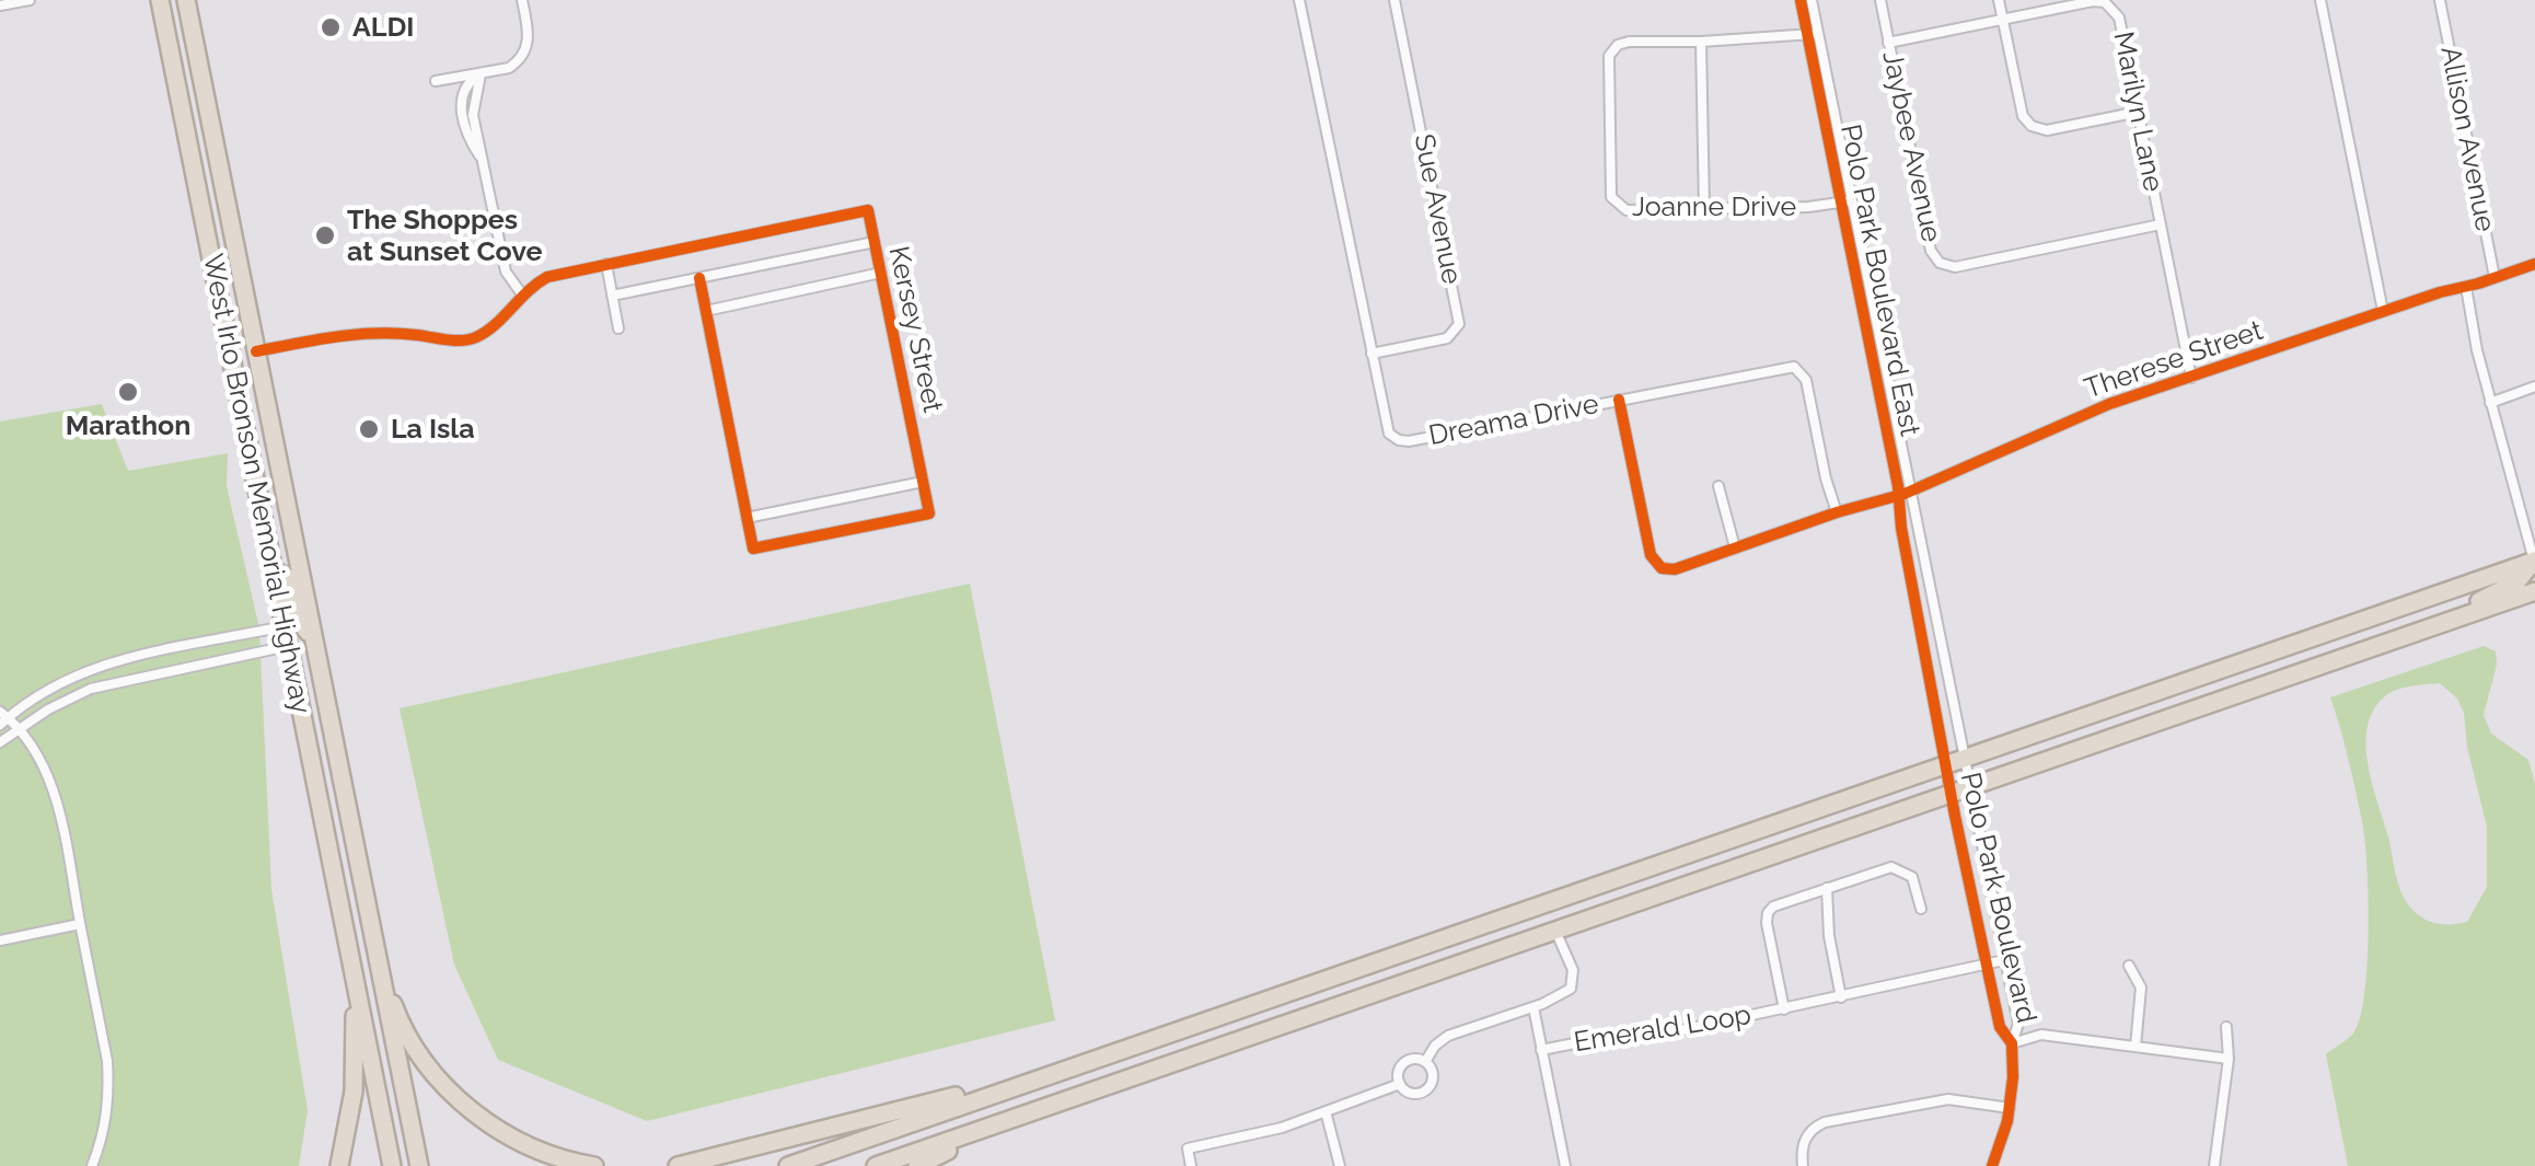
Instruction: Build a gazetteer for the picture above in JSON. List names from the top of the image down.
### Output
{
  "streets": {
    "highway": ["West Irlo Bronson Memorial Highway"],
    "street": [
      "Marilyn Lane",
      "Allison Avenue",
      "Jaybee Avenue",
      "Joanne Drive",
      "Sue Avenue",
      "Polo Park Boulevard East",
      "Kersey Street",
      "Therese Street",
      "Dreama Drive",
      "Polo Park Boulevard",
      "Emerald Loop"
    ]
  },
  "crossings": [
    ["Marilyn Lane", "Jaybee Avenue"],
    ["Marilyn Lane", "Therese Street"],
    ["Allison Avenue", "Therese Street"],
    ["Joanne Drive", "Polo Park Boulevard East"],
    ["Sue Avenue", "Dreama Drive"],
    ["Polo Park Boulevard East", "Therese Street"],
    ["Polo Park Boulevard East", "Polo Park Boulevard"],
    ["Polo Park Boulevard East", "Emerald Loop"],
    ["Kersey Street", "West Irlo Bronson Memorial Highway"],
    ["Therese Street", "Dreama Drive"],
    ["Polo Park Boulevard", "Emerald Loop"]
  ],
  "places": [
    "ALDI",
    "The Shoppes at Sunset Cove",
    "Marathon",
    "La Isla"
  ]
}
